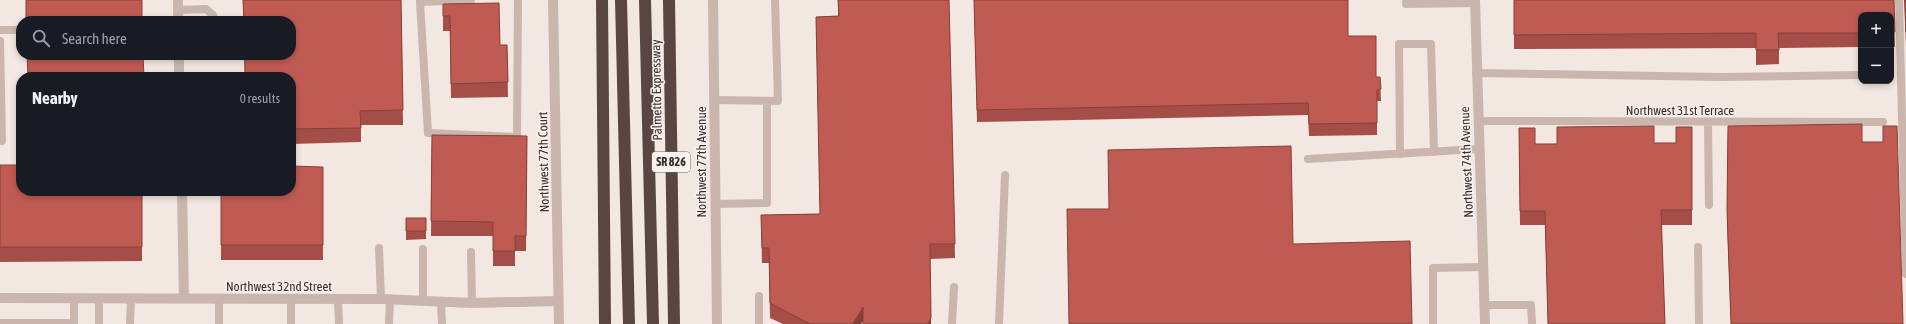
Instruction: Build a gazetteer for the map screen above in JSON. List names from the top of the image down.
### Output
{
  "streets": {
    "highway": ["Palmetto Expressway", "SR 826"],
    "street": [
      "Northwest 77th Court",
      "Northwest 77th Avenue",
      "Northwest 74th Avenue",
      "Northwest 32nd Street"
    ],
    "lane": ["Northwest 31st Terrace"]
  },
  "crossings": [
    ["Northwest 31st Terrace", "Northwest 74th Avenue"],
    ["Northwest 77th Court", "Northwest 32nd Street"]
  ],
  "page": {
    "map_buttons": ["+", "−"],
    "search": "Search here",
    "heading": ["Nearby", "0 results"]
  }
}
